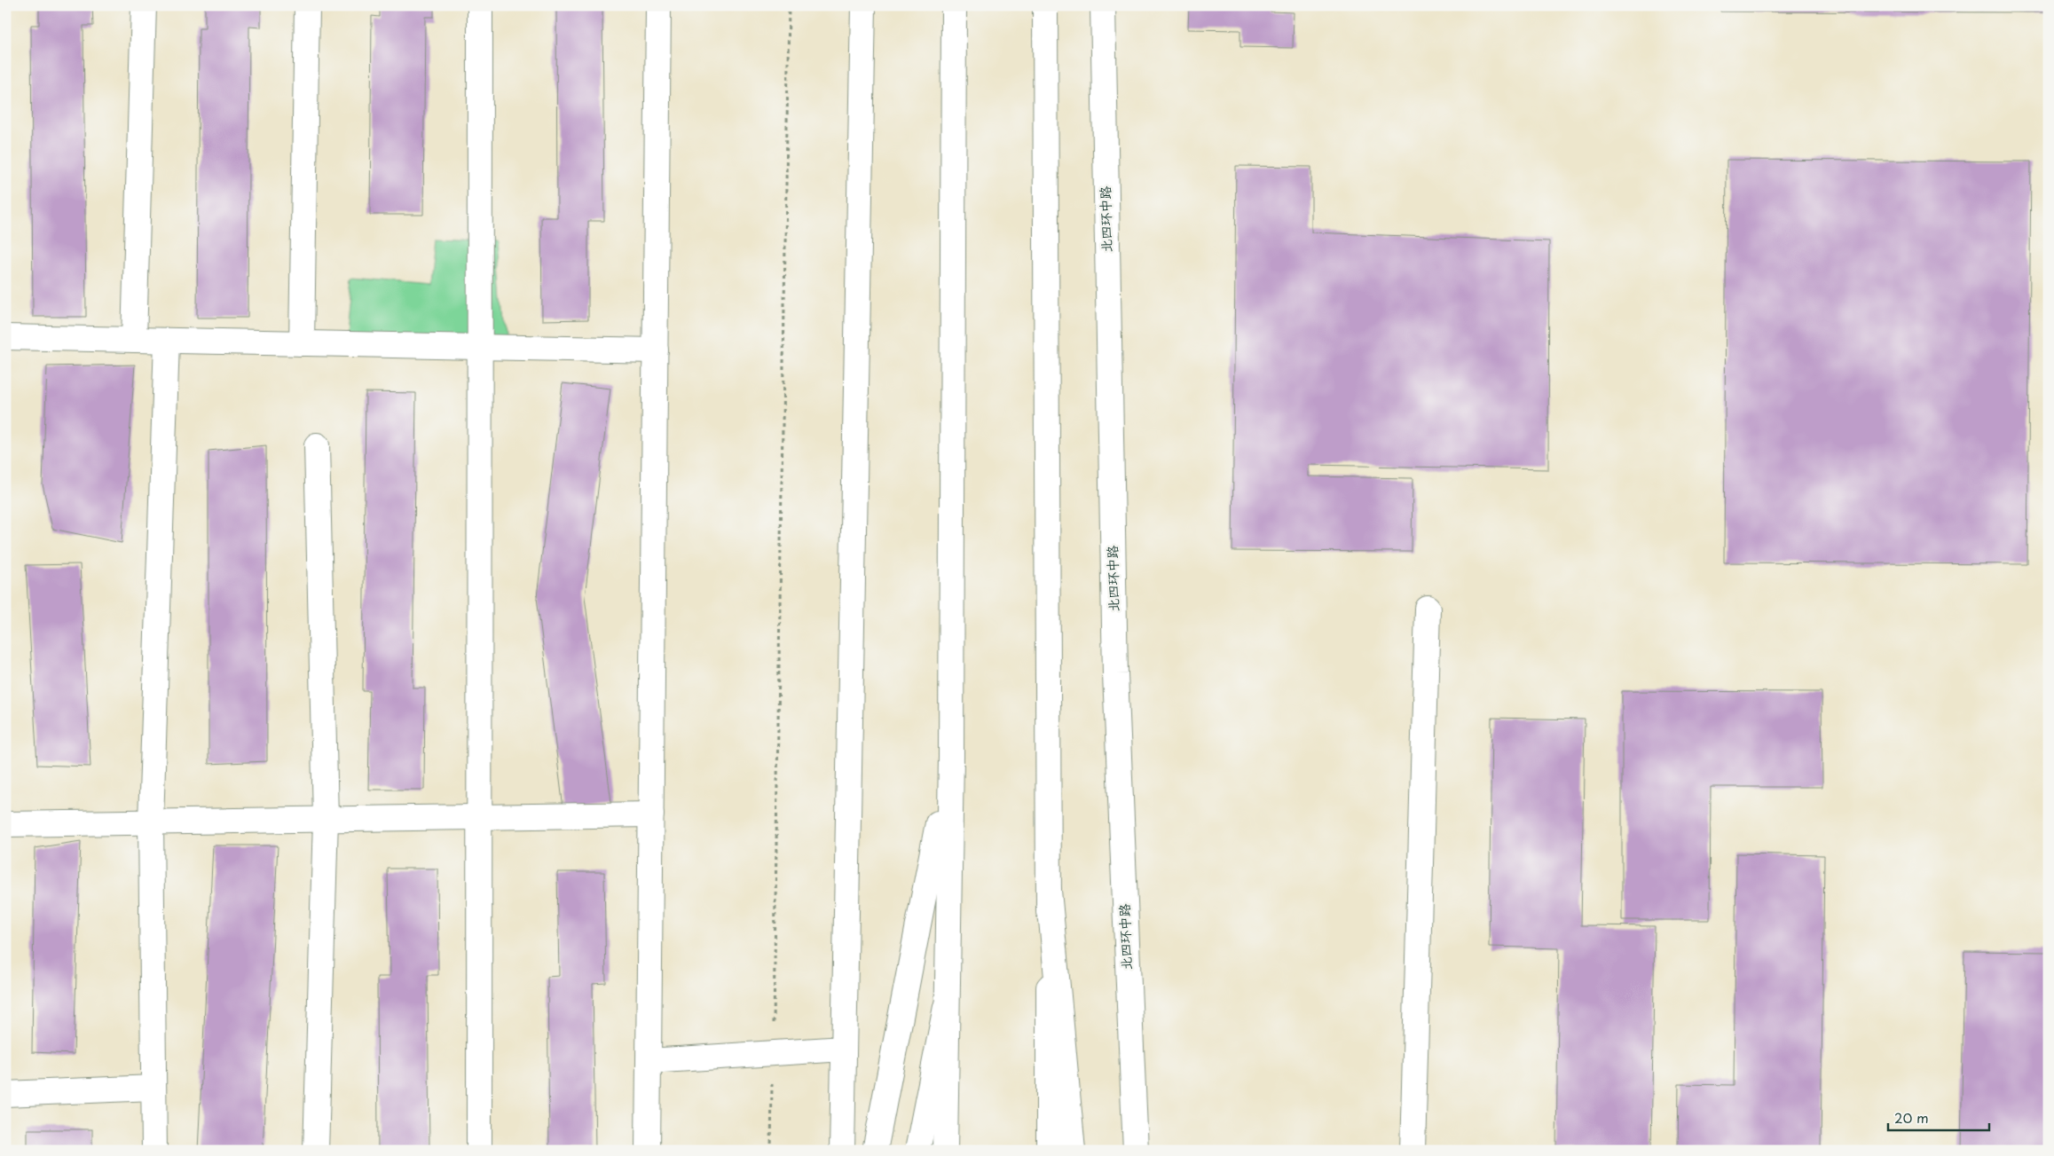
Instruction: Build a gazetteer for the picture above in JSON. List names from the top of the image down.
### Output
{
  "streets": {
    "main road": ["北四环中路"]
  },
  "scale_bar": "20 m"
}
